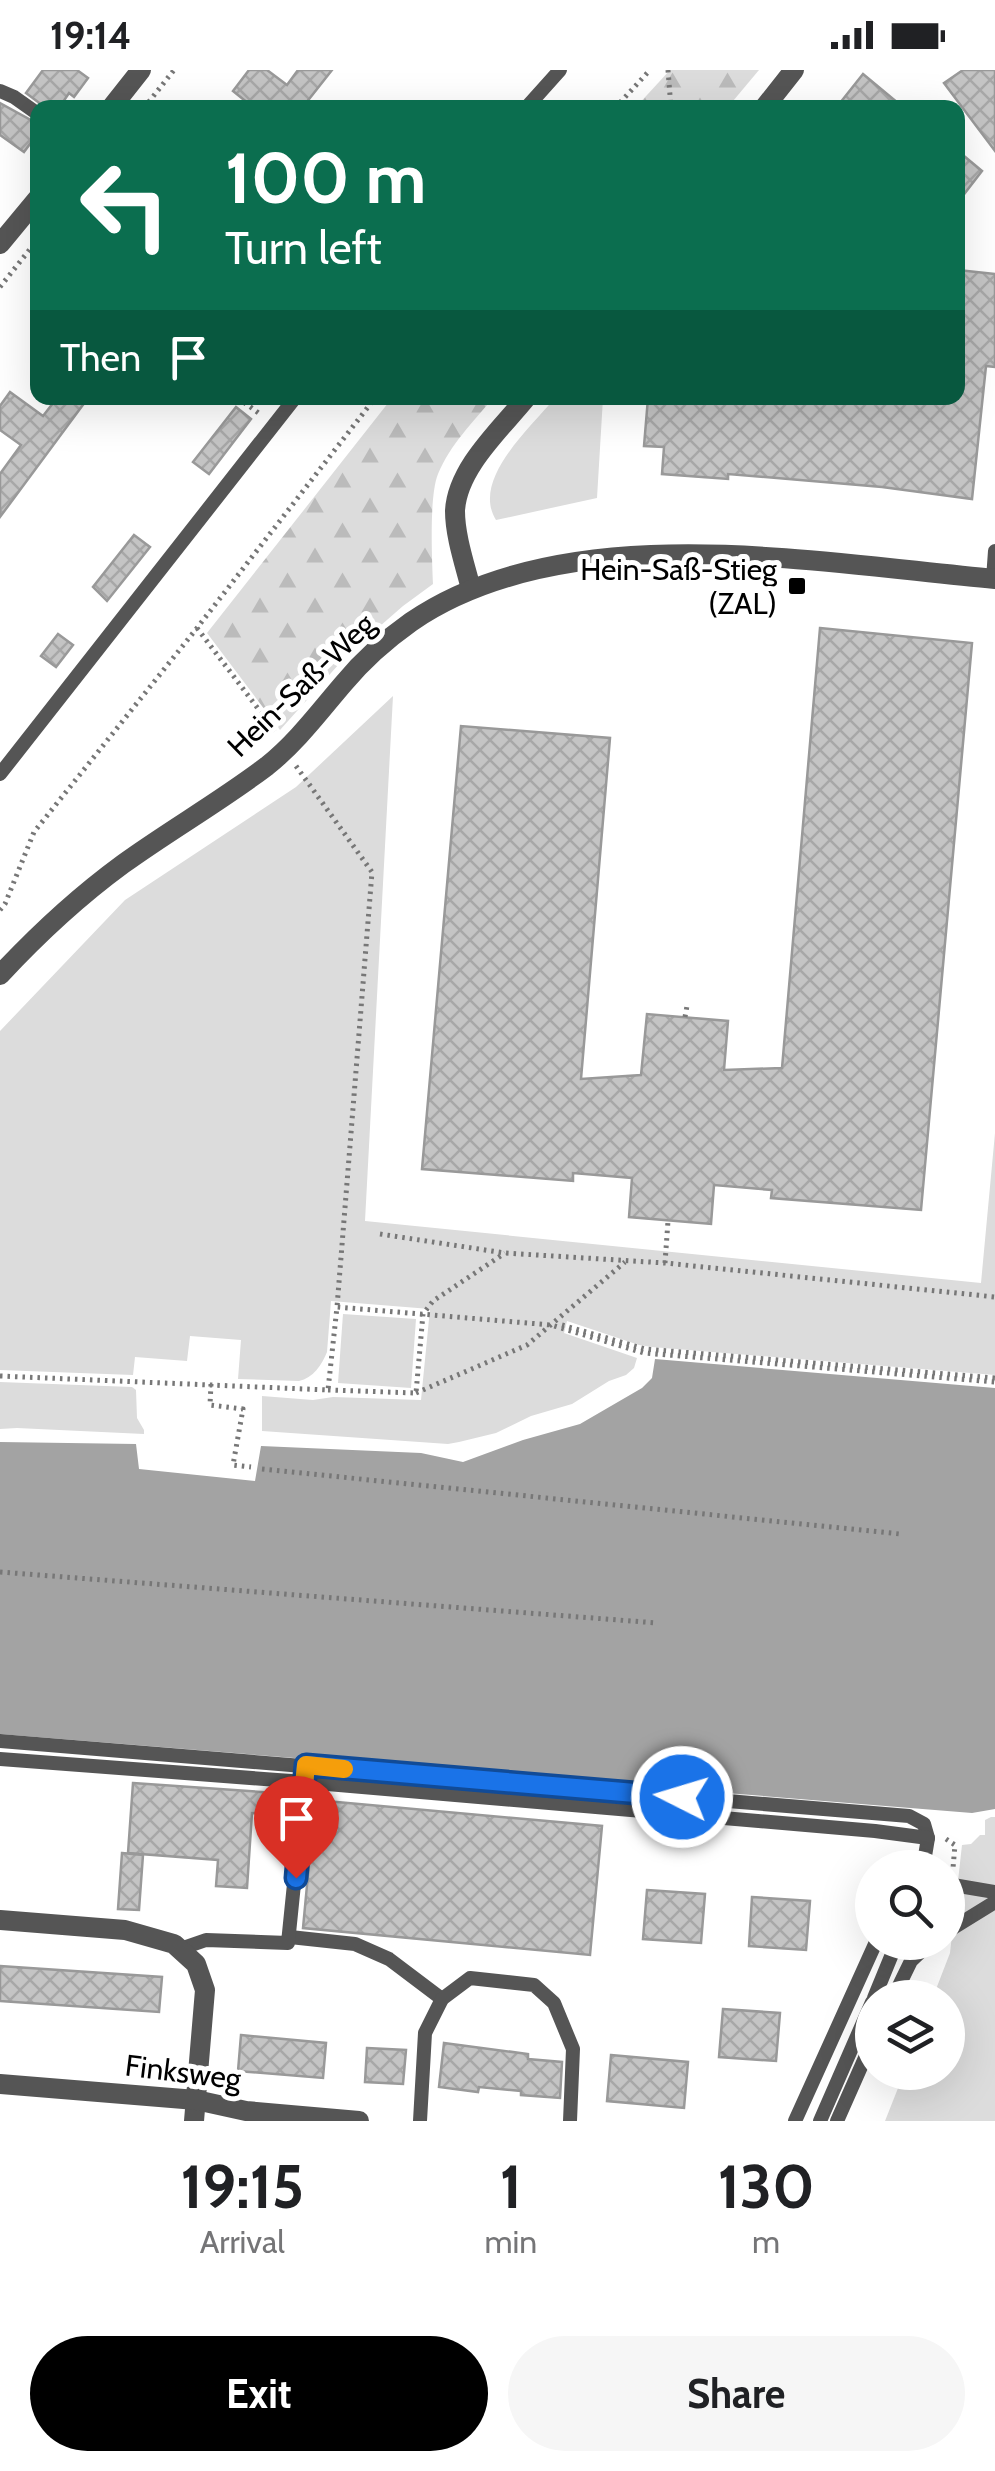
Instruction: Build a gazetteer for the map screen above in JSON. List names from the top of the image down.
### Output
{
  "streets": {
    "street": ["Hein-Saß-Weg", "Finksweg"]
  },
  "places": {
    "transit": ["Hein-Saß-Stieg (ZAL)"]
  },
  "page": {
    "status": "19:14",
    "turn": ["100 m", "Turn left"],
    "then": "Then",
    "eta": [
      "19:15",
      "Arrival",
      "1",
      "min",
      "130",
      "m"
    ],
    "buttons": ["Exit", "Share"]
  }
}
